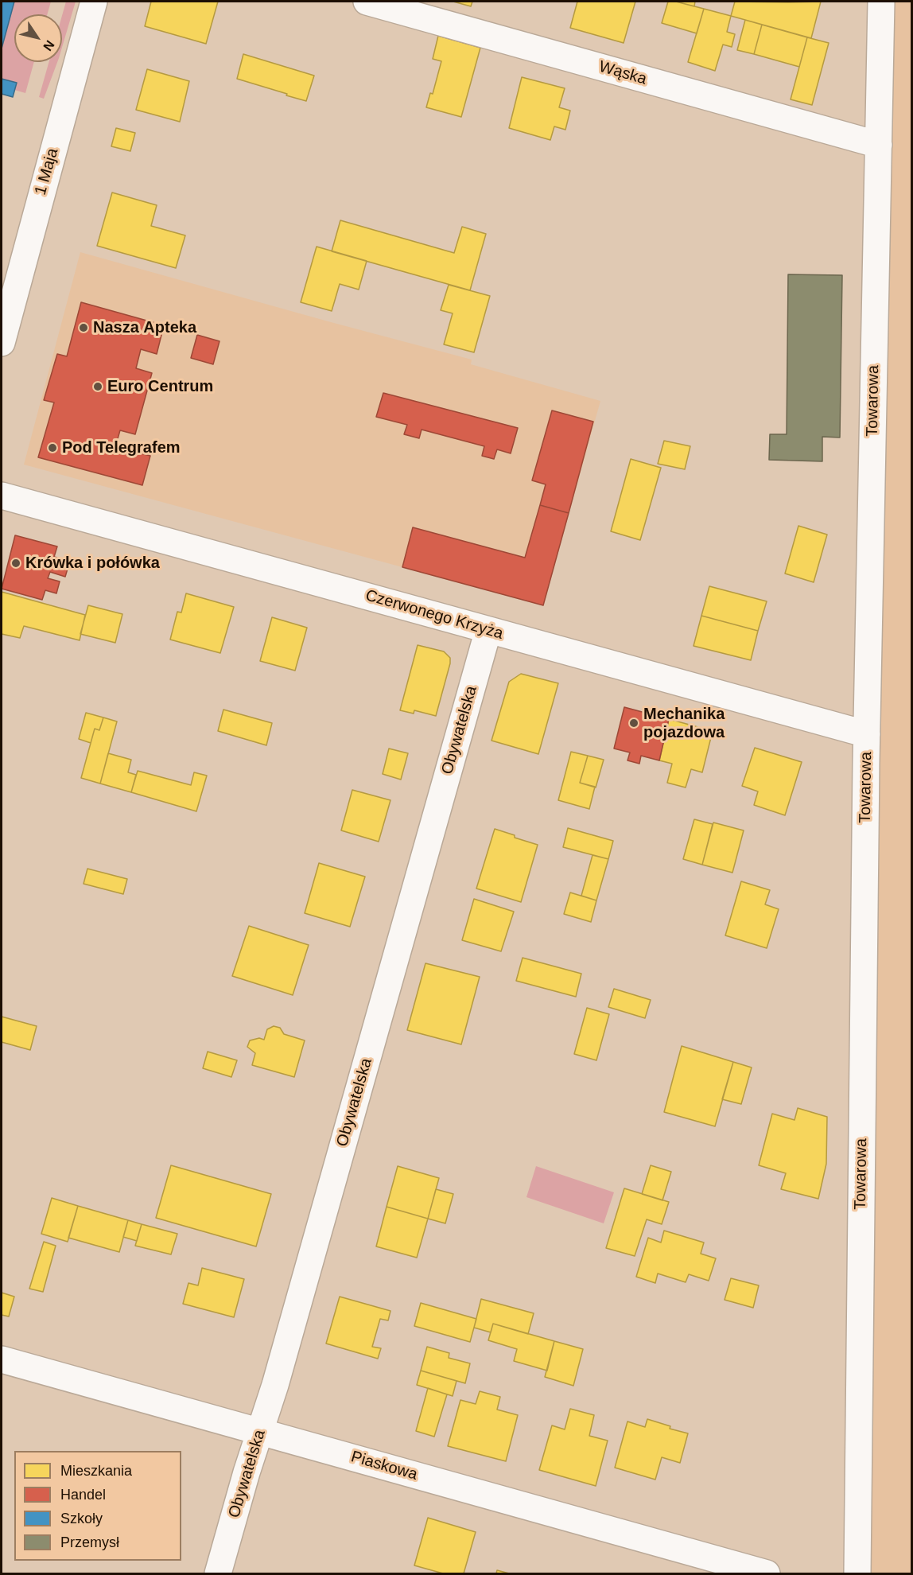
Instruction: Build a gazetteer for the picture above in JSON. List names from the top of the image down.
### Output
{
  "streets": {
    "street": [
      "Wąska",
      "1 Maja",
      "Towarowa",
      "Czerwonego Krzyża",
      "Obywatelska",
      "Piaskowa"
    ]
  },
  "crossings": [
    ["Wąska", "Towarowa"],
    ["Towarowa", "Czerwonego Krzyża"],
    ["Czerwonego Krzyża", "Obywatelska"],
    ["Obywatelska", "Piaskowa"]
  ],
  "places": [
    "Nasza Apteka",
    "Euro Centrum",
    "Pod Telegrafem",
    "Krówka i połówka",
    "Mechanika pojazdowa"
  ],
  "legend": [
    "Mieszkania",
    "Handel",
    "Szkoły",
    "Przemysł"
  ],
  "north": "bottom right"
}
